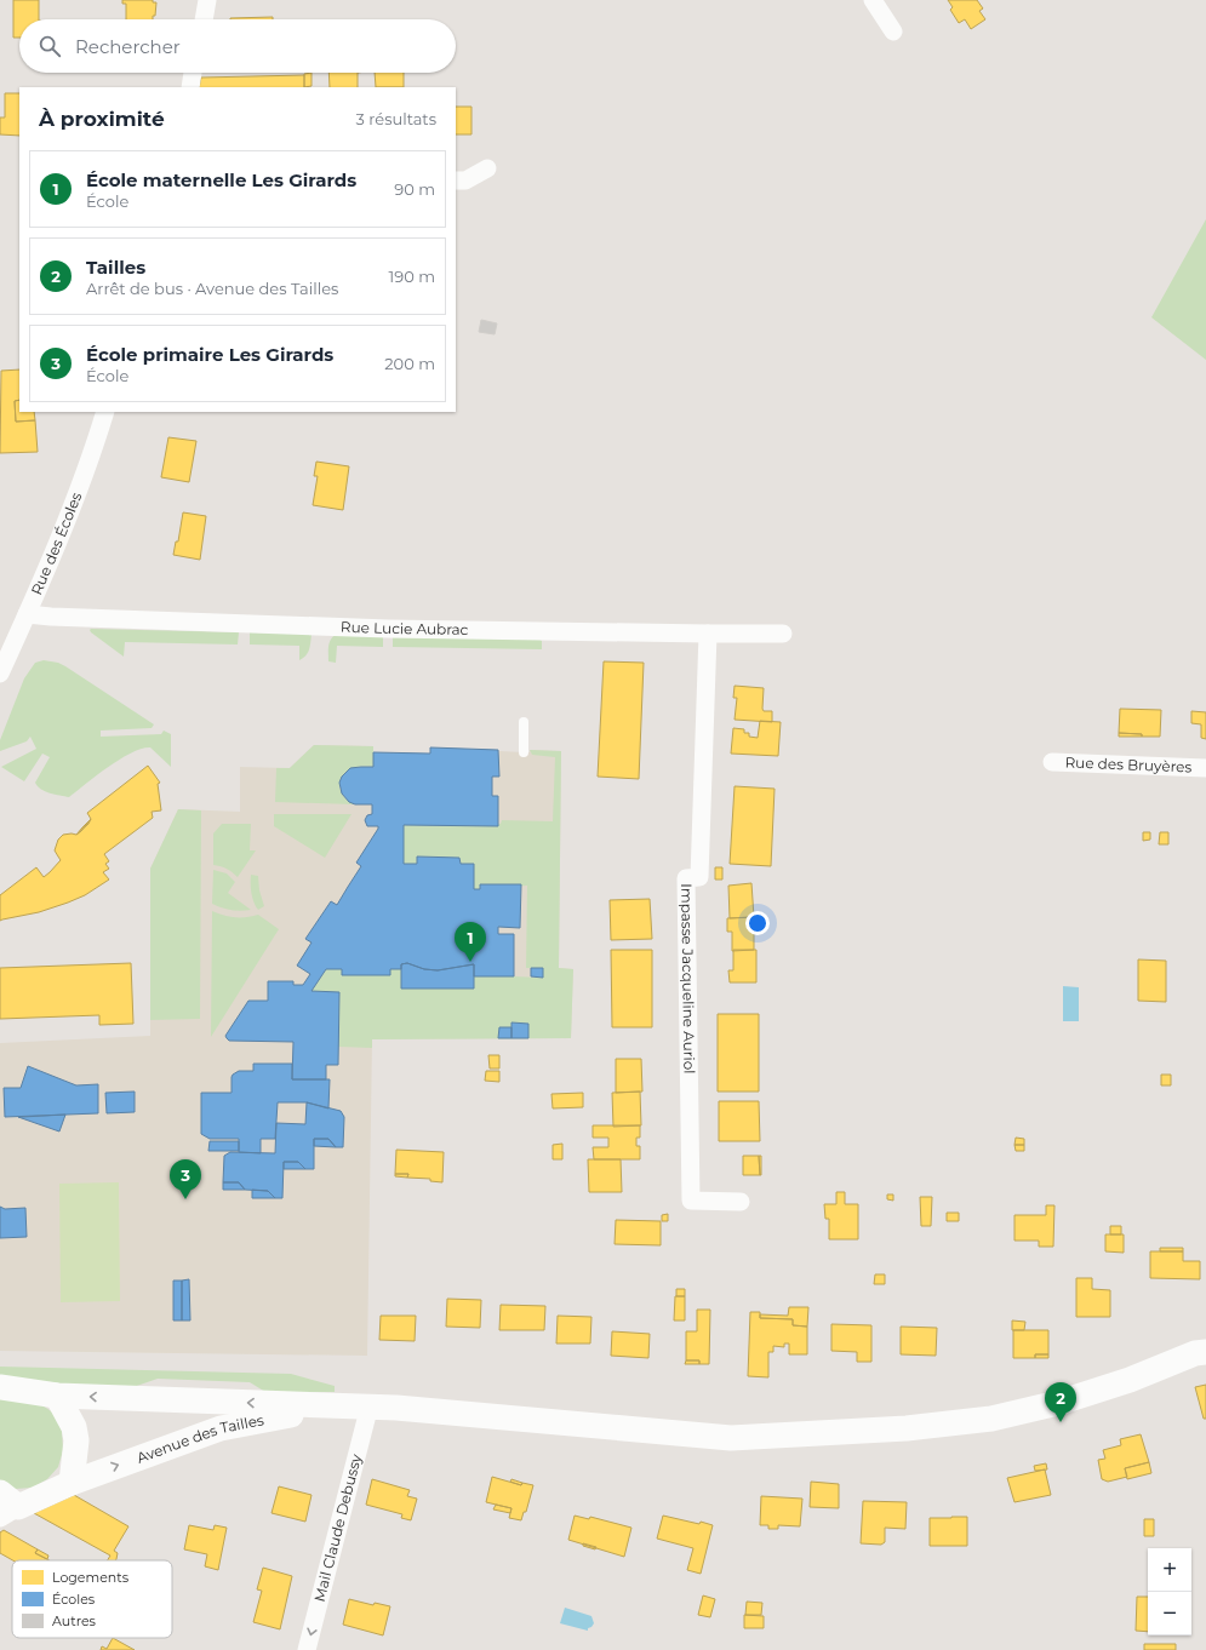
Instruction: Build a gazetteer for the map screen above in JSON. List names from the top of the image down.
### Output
{
  "streets": {
    "street": [
      "Rue des Écoles",
      "Rue Lucie Aubrac",
      "Rue des Bruyères",
      "Impasse Jacqueline Auriol",
      "Avenue des Tailles",
      "Mail Claude Debussy"
    ]
  },
  "crossings": [
    ["Rue des Écoles", "Rue Lucie Aubrac"],
    ["Rue Lucie Aubrac", "Impasse Jacqueline Auriol"]
  ],
  "one_way": ["Mail Claude Debussy"],
  "legend": ["Logements", "Écoles", "Autres"],
  "page": {
    "search": "Rechercher",
    "heading": ["À proximité", "3 résultats"],
    "list": [
      {
        "mark": "1",
        "name": "École maternelle Les Girards",
        "note": "École",
        "value": "90 m"
      },
      {
        "mark": "2",
        "name": "Tailles",
        "note": "Arrêt de bus · Avenue des Tailles",
        "value": "190 m"
      },
      {
        "mark": "3",
        "name": "École primaire Les Girards",
        "note": "École",
        "value": "200 m"
      }
    ],
    "pins": ["1", "3", "2"],
    "map_buttons": ["+", "−"]
  }
}
